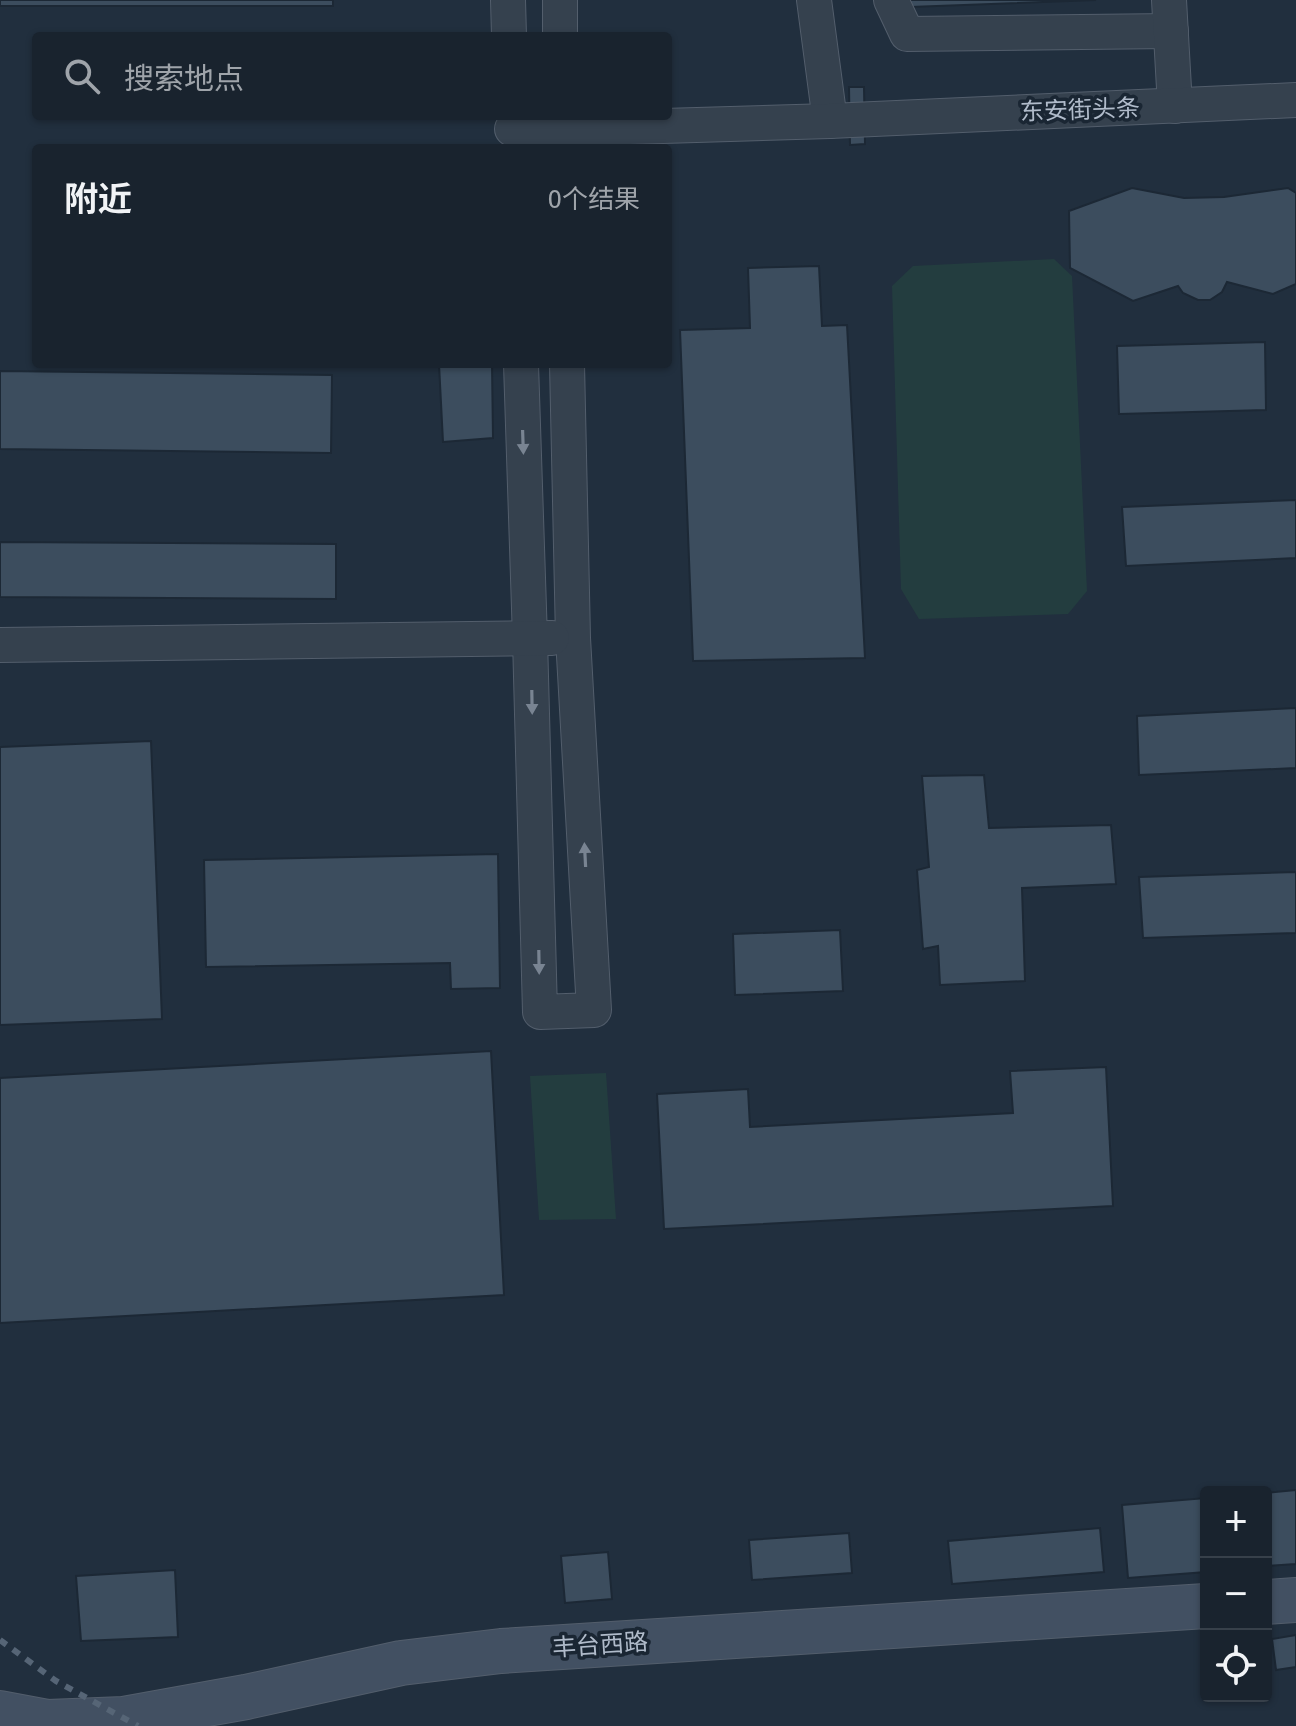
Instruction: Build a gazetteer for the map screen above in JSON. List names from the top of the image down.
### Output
{
  "streets": {
    "main road": ["丰台西路"],
    "street": ["东安街头条"]
  },
  "page": {
    "search": "搜索地点",
    "heading": ["附近", "0个结果"],
    "map_buttons": ["+", "−"]
  }
}
